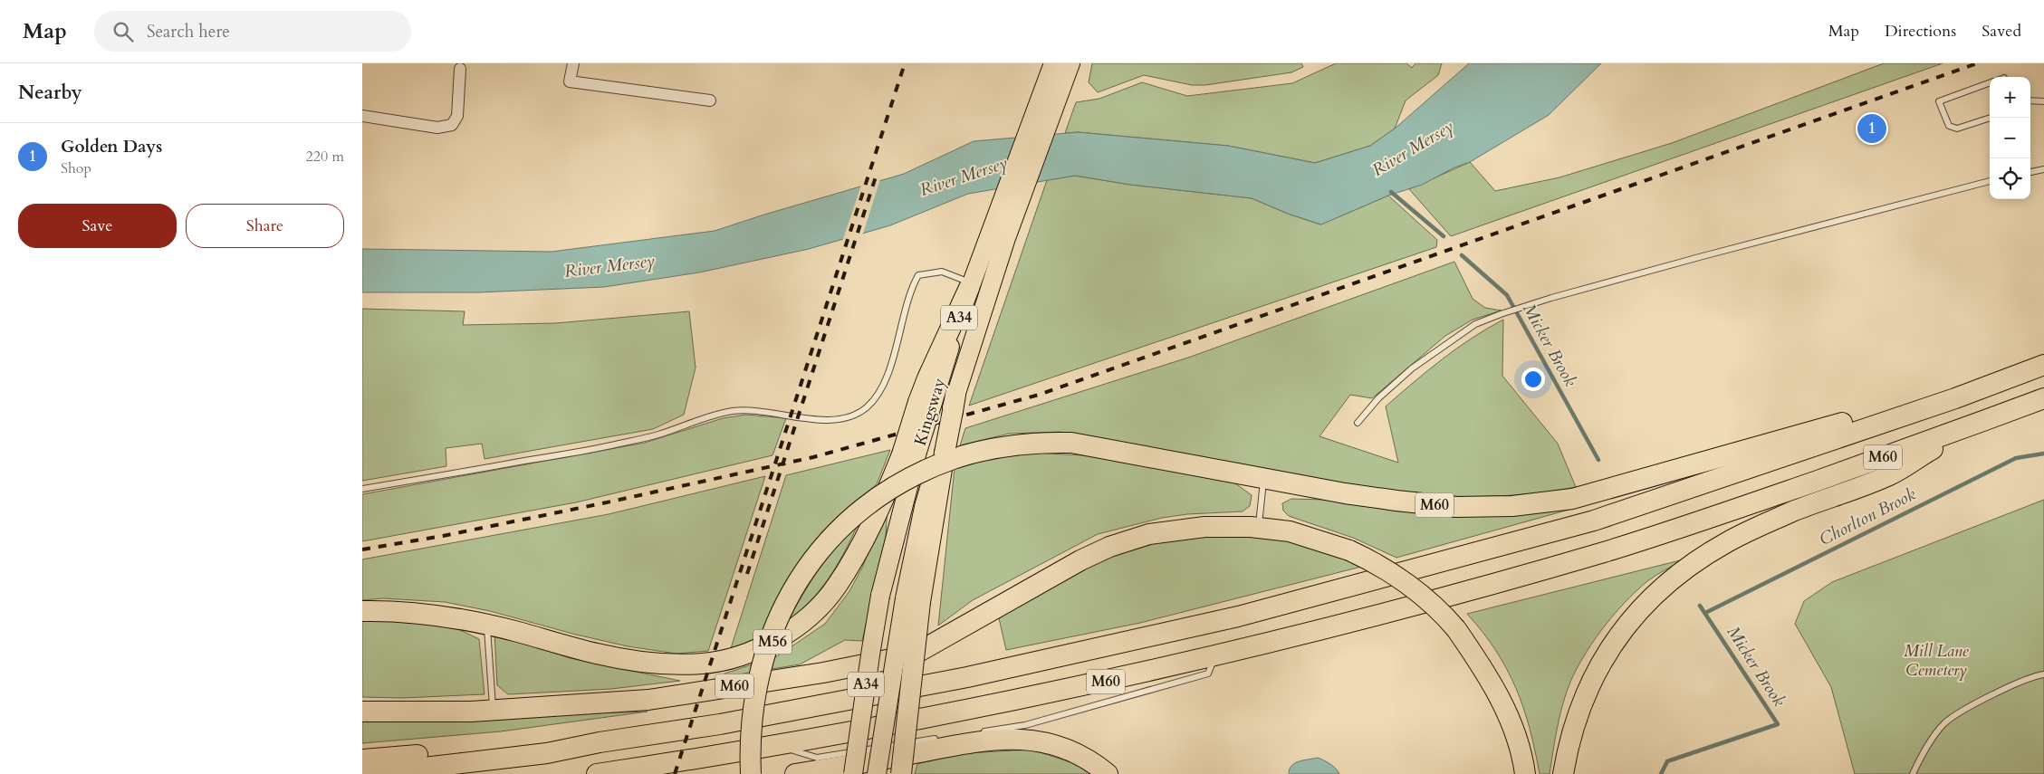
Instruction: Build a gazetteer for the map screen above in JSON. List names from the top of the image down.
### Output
{
  "streets": {
    "highway": [
      "A34",
      "Kingsway",
      "M60",
      "M56"
    ]
  },
  "crossings": [
    ["Kingsway", "M56"]
  ],
  "water": ["River Mersey", "Micker Brook", "Chorlton Brook"],
  "parks": ["Mill Lane Cemetery"],
  "page": {
    "header": "Map",
    "search": "Search here",
    "nav": ["Map", "Directions", "Saved"],
    "heading": "Nearby",
    "map_buttons": ["+", "−"],
    "pins": "1",
    "list": [
      {
        "mark": "1",
        "name": "Golden Days",
        "note": "Shop",
        "value": "220 m"
      }
    ],
    "buttons": ["Save", "Share"]
  }
}
